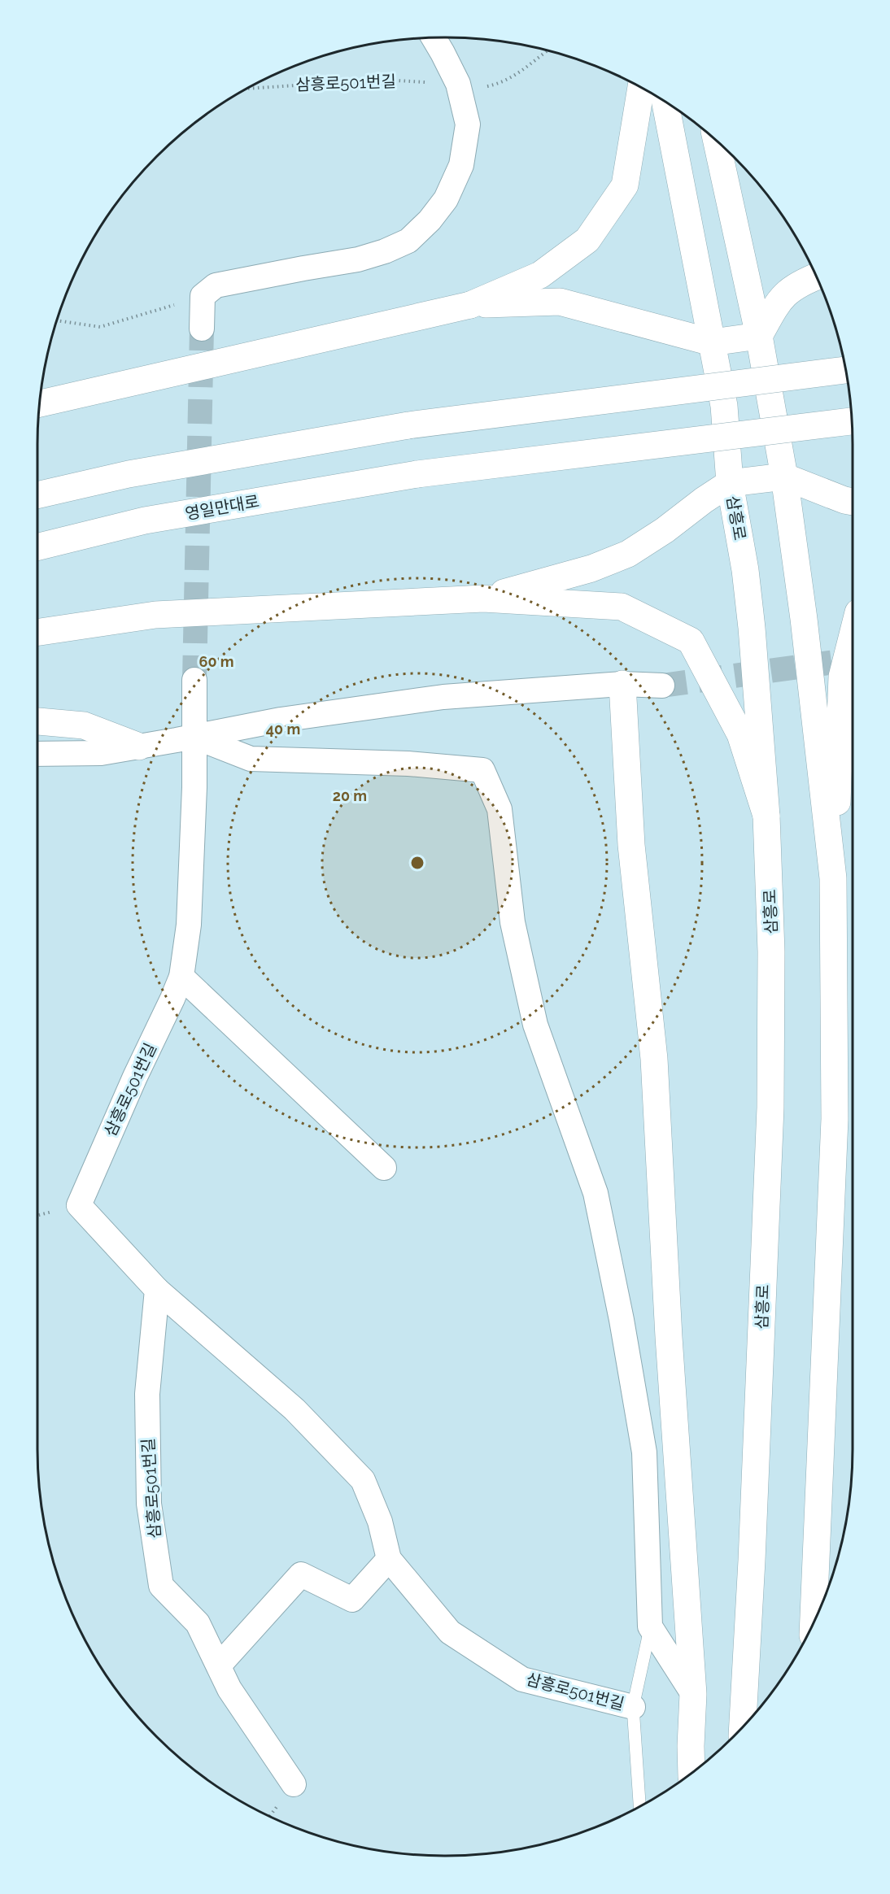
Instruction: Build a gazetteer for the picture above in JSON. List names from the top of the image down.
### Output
{
  "streets": {
    "main road": ["영일만대로", "삼흥로"],
    "street": ["삼흥로501번길"]
  },
  "rings": ["60 m", "40 m", "20 m"]
}
